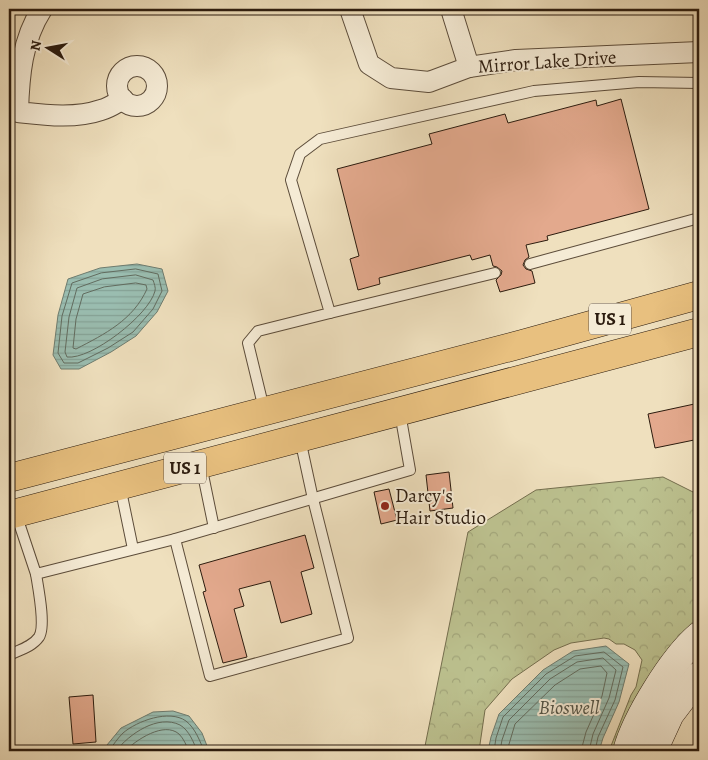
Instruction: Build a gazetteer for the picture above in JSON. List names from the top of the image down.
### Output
{
  "streets": {
    "main road": ["US 1"],
    "street": ["Mirror Lake Drive"]
  },
  "water": ["Bioswell"],
  "places": ["Darcy's Hair Studio"],
  "north": "left"
}
